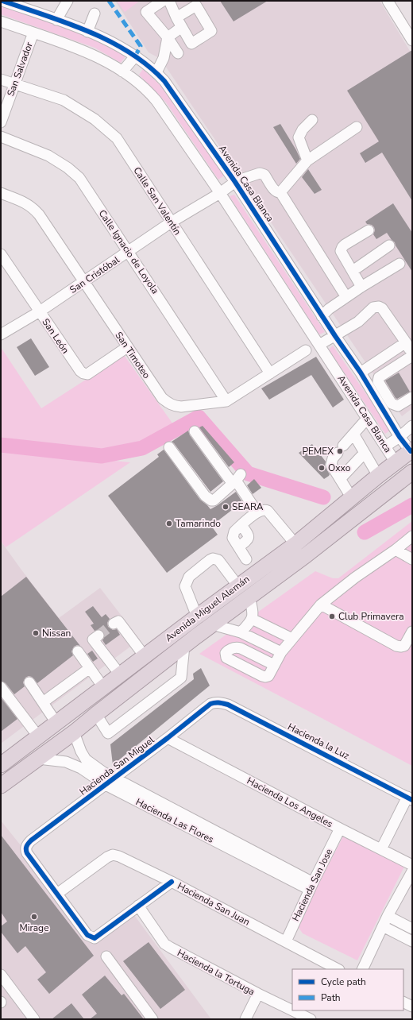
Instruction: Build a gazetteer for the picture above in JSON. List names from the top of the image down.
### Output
{
  "streets": {
    "highway": ["Avenida Miguel Alemán"],
    "street": [
      "San Salvador",
      "Avenida Casa Blanca",
      "Calle San Valentín",
      "Calle Ignacio de Loyola",
      "San Cristóbal",
      "San León",
      "San Timoteo",
      "Hacienda la Luz",
      "Hacienda San Miguel",
      "Hacienda Los Angeles",
      "Hacienda Las Flores",
      "Hacienda San Jose",
      "Hacienda San Juan",
      "Hacienda la Tortuga"
    ]
  },
  "crossings": [
    ["San Salvador", "Avenida Casa Blanca"],
    ["San Salvador", "Calle San Valentín"],
    ["Avenida Casa Blanca", "San Cristóbal"],
    ["Avenida Casa Blanca", "Avenida Miguel Alemán"],
    ["Calle San Valentín", "San Cristóbal"],
    ["Calle San Valentín", "San Timoteo"],
    ["Calle Ignacio de Loyola", "San Cristóbal"],
    ["Calle Ignacio de Loyola", "San Timoteo"],
    ["San Cristóbal", "San León"],
    ["San Cristóbal", "San Timoteo"],
    ["San León", "San Timoteo"],
    ["Avenida Miguel Alemán", "Hacienda Las Flores"],
    ["Hacienda la Luz", "Hacienda San Miguel"],
    ["Hacienda San Miguel", "Hacienda Los Angeles"],
    ["Hacienda San Miguel", "Hacienda Las Flores"],
    ["Hacienda San Miguel", "Hacienda San Juan"],
    ["Hacienda Los Angeles", "Hacienda San Jose"],
    ["Hacienda Las Flores", "Hacienda San Jose"],
    ["Hacienda San Jose", "Hacienda San Juan"]
  ],
  "places": [
    "PEMEX",
    "Oxxo",
    "SEARA",
    "Tamarindo",
    "Club Primavera",
    "Nissan",
    "Mirage"
  ],
  "legend": ["Cycle path", "Path"]
}
